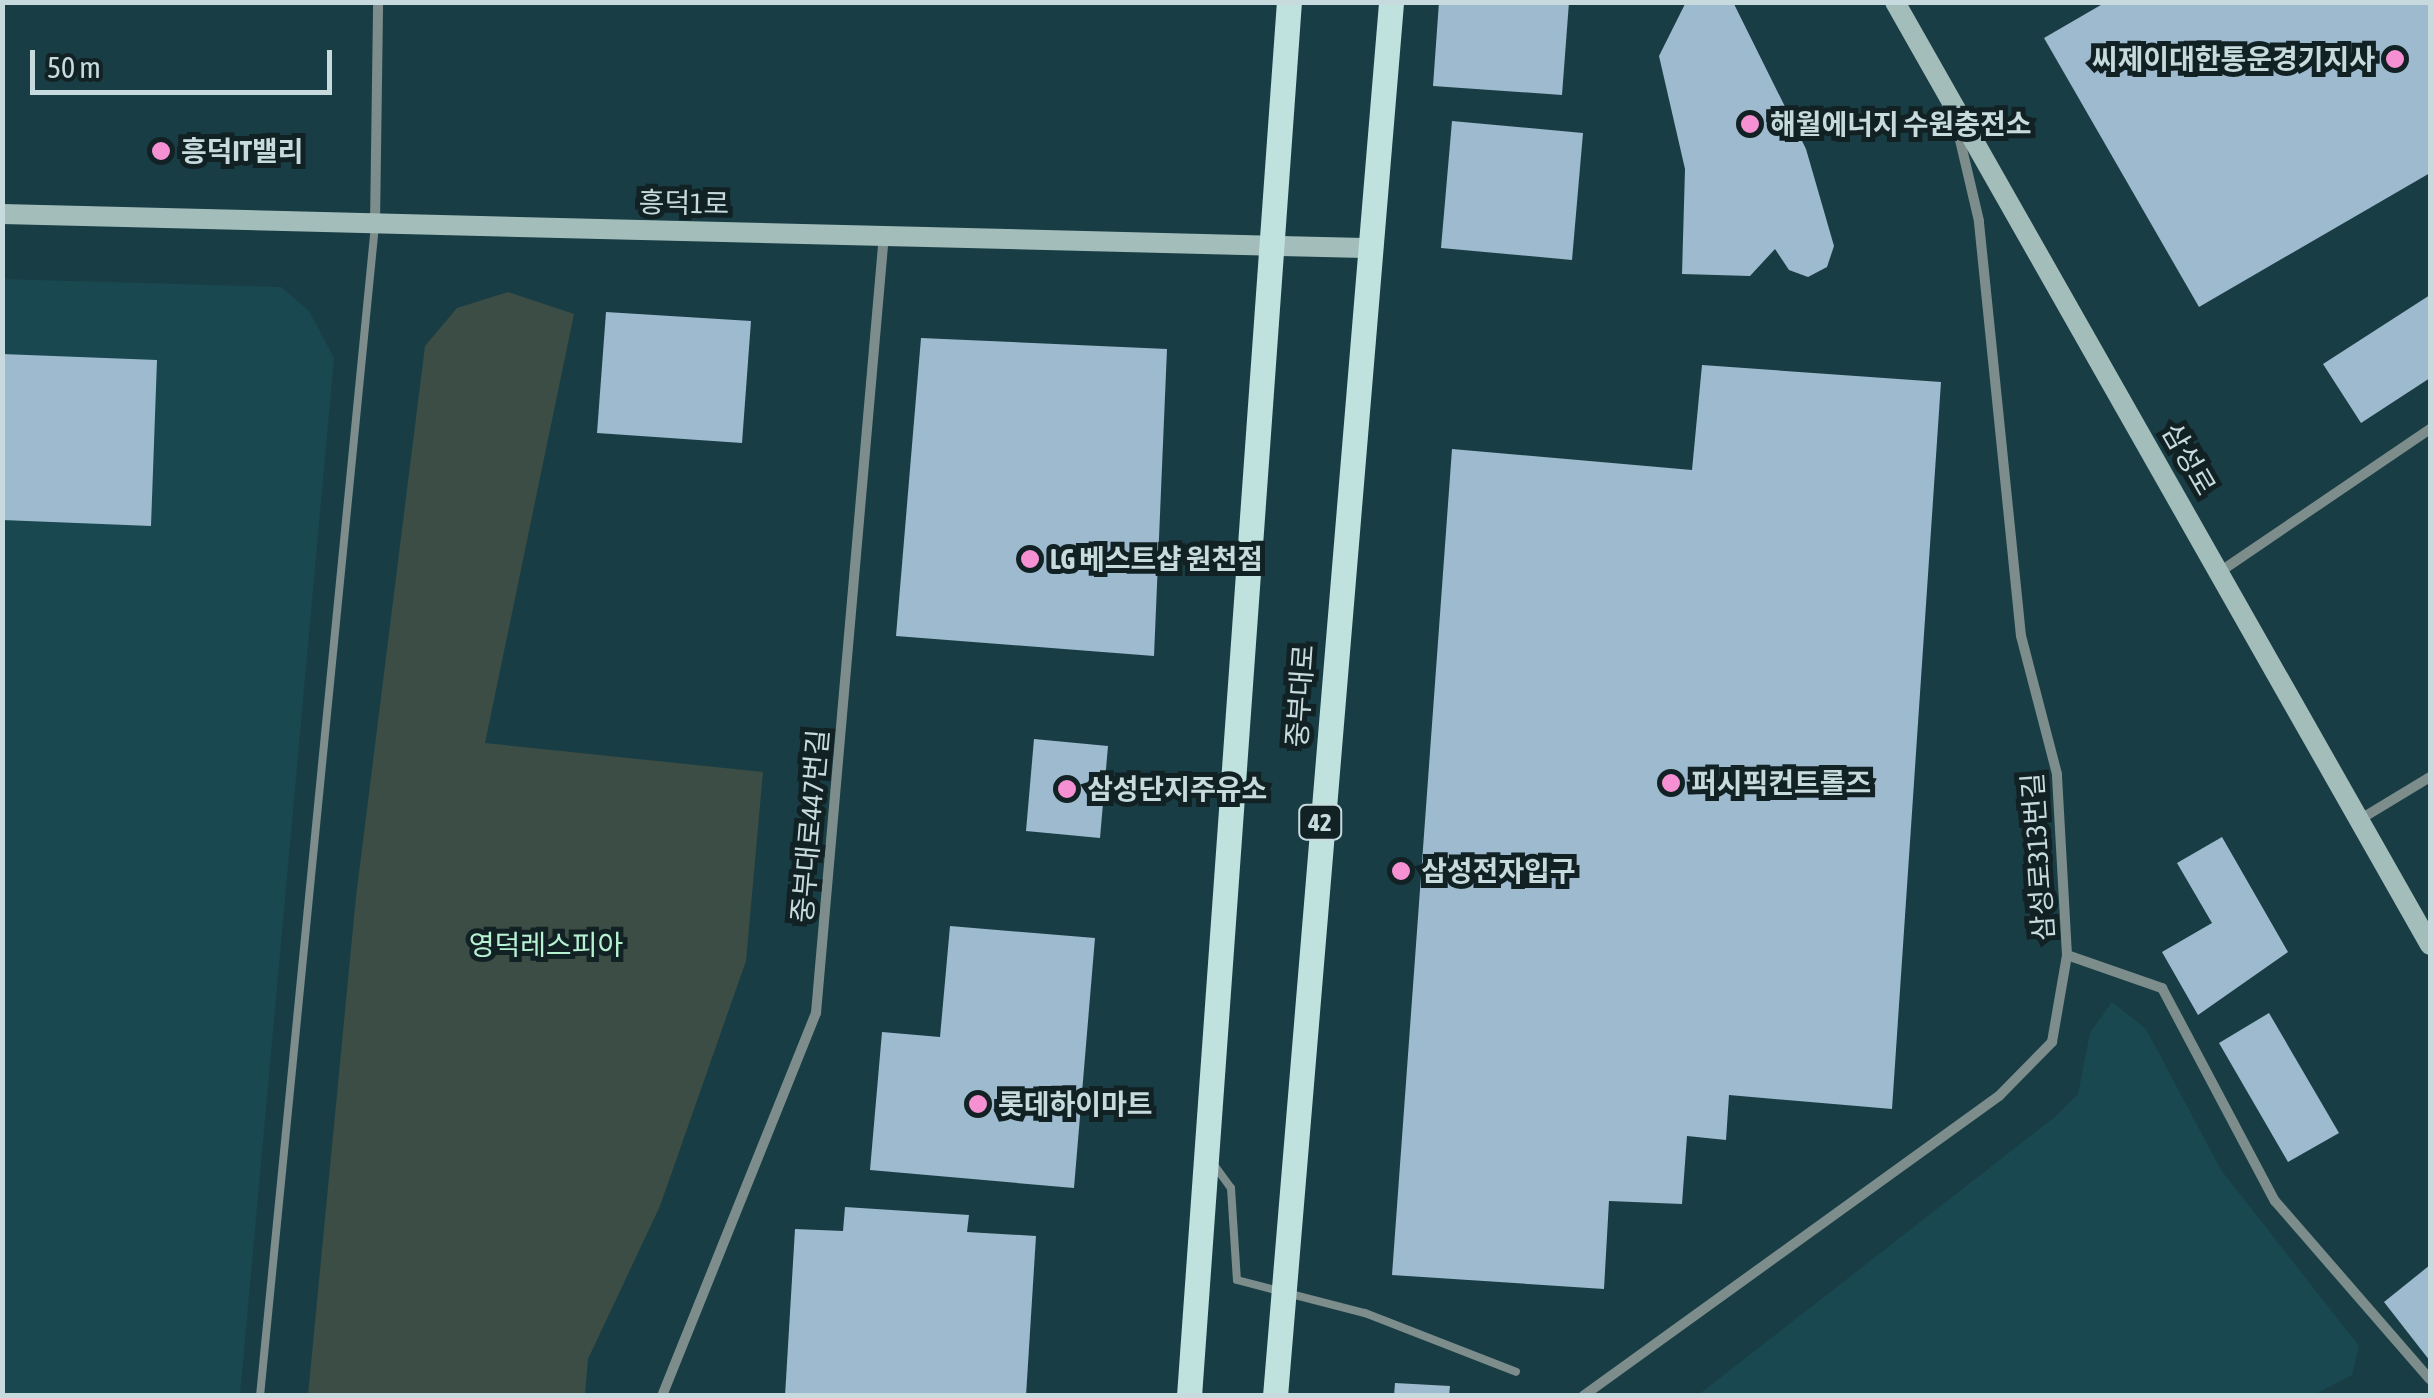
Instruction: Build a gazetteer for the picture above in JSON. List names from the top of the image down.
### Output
{
  "streets": {
    "main road": ["중부대로", "42"],
    "street": [
      "흥덕1로",
      "삼성로",
      "중부대로447번길",
      "삼성로313번길"
    ]
  },
  "crossings": [
    ["흥덕1로", "중부대로"],
    ["흥덕1로", "중부대로447번길"],
    ["삼성로", "삼성로313번길"]
  ],
  "parks": ["영덕레스피아"],
  "places": [
    "씨제이대한통운경기지사",
    "해월에너지 수원충전소",
    "흥덕IT밸리",
    "LG 베스트샵 원천점",
    "퍼시픽컨트롤즈",
    "삼성단지주유소",
    "삼성전자입구",
    "롯데하이마트"
  ],
  "scale_bar": "50 m"
}
